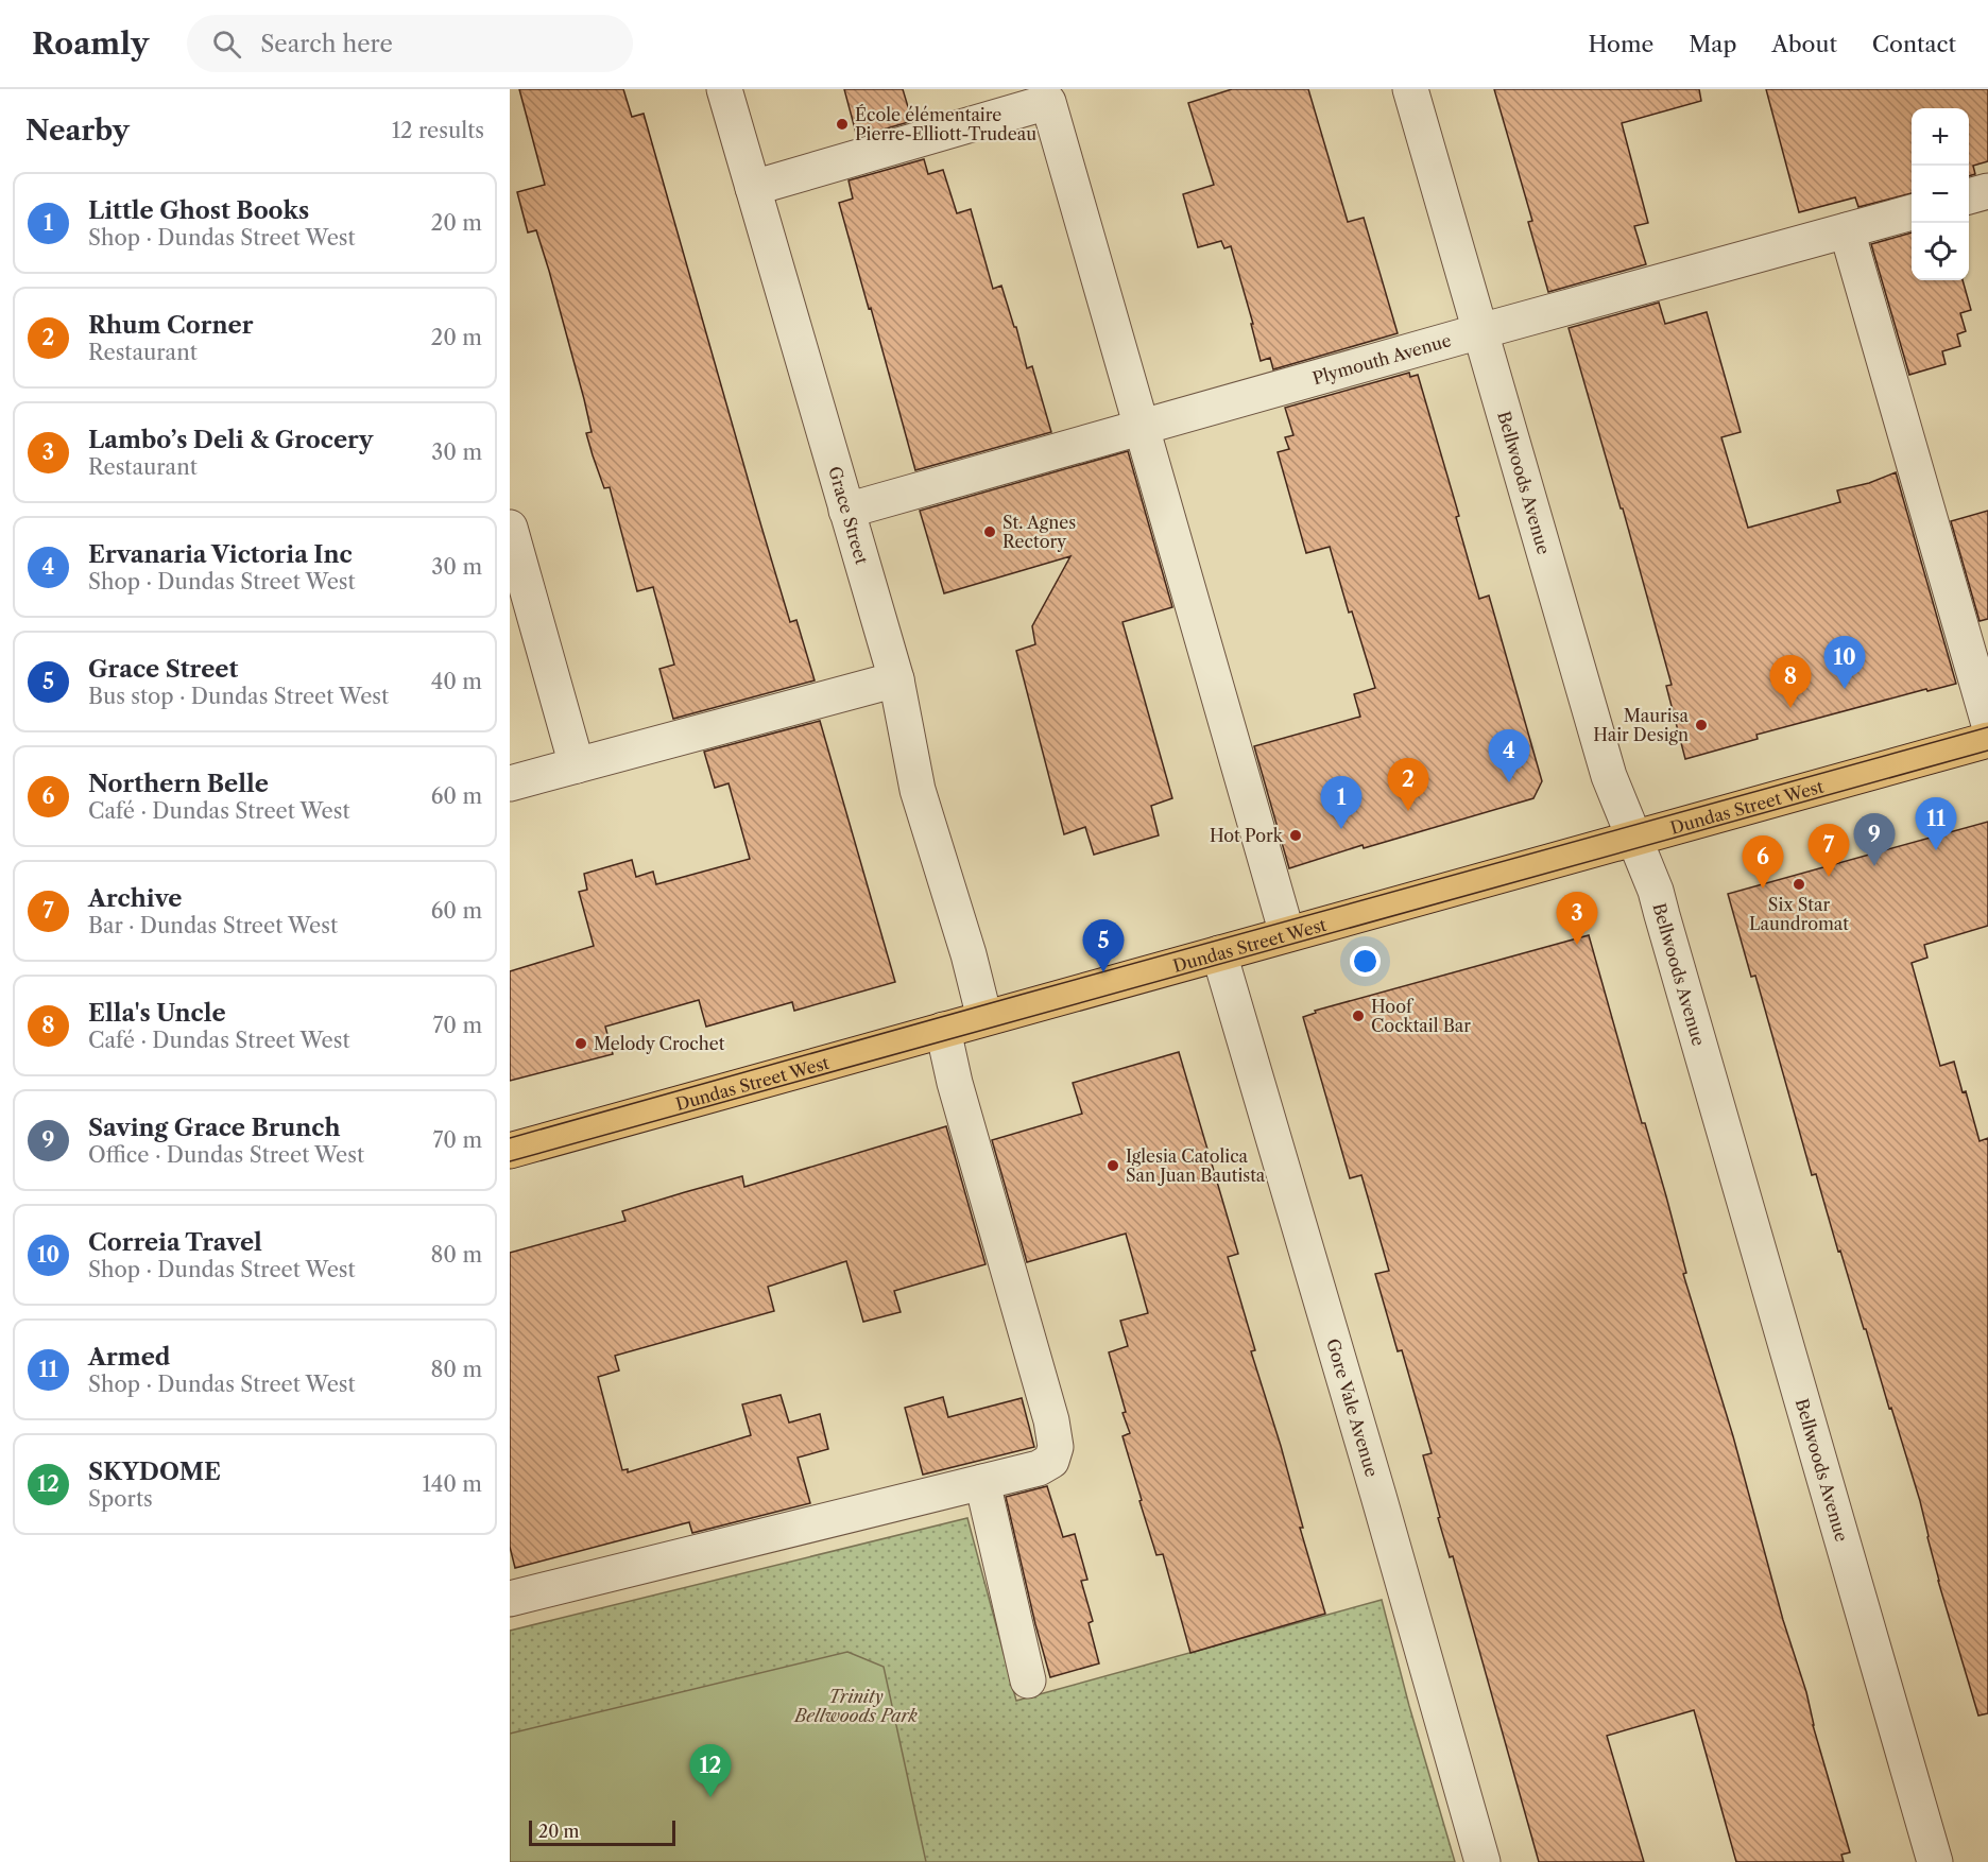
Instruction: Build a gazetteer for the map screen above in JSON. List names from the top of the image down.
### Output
{
  "streets": {
    "main road": ["Dundas Street West"],
    "street": [
      "Plymouth Avenue",
      "Bellwoods Avenue",
      "Grace Street",
      "Gore Vale Avenue"
    ]
  },
  "crossings": [
    ["Plymouth Avenue", "Bellwoods Avenue"],
    ["Plymouth Avenue", "Grace Street"],
    ["Bellwoods Avenue", "Dundas Street West"],
    ["Grace Street", "Dundas Street West"],
    ["Dundas Street West", "Gore Vale Avenue"]
  ],
  "parks": ["Trinity Bellwoods Park"],
  "places": [
    "École élémentaire Pierre-Elliott-Trudeau",
    "St. Agnes Rectory",
    "Maurisa Hair Design",
    "Hot Pork",
    "Six Star Laundromat",
    "Hoof Cocktail Bar",
    "Melody Crochet",
    "Iglesia Catolica San Juan Bautista"
  ],
  "scale_bar": "20 m",
  "page": {
    "header": "Roamly",
    "search": "Search here",
    "nav": [
      "Home",
      "Map",
      "About",
      "Contact"
    ],
    "heading": ["Nearby", "12 results"],
    "map_buttons": ["+", "−"],
    "list": [
      {
        "mark": "1",
        "name": "Little Ghost Books",
        "note": "Shop · Dundas Street West",
        "value": "20 m"
      },
      {
        "mark": "2",
        "name": "Rhum Corner",
        "note": "Restaurant",
        "value": "20 m"
      },
      {
        "mark": "3",
        "name": "Lambo’s Deli & Grocery",
        "note": "Restaurant",
        "value": "30 m"
      },
      {
        "mark": "4",
        "name": "Ervanaria Victoria Inc",
        "note": "Shop · Dundas Street West",
        "value": "30 m"
      },
      {
        "mark": "5",
        "name": "Grace Street",
        "note": "Bus stop · Dundas Street West",
        "value": "40 m"
      },
      {
        "mark": "6",
        "name": "Northern Belle",
        "note": "Café · Dundas Street West",
        "value": "60 m"
      },
      {
        "mark": "7",
        "name": "Archive",
        "note": "Bar · Dundas Street West",
        "value": "60 m"
      },
      {
        "mark": "8",
        "name": "Ella's Uncle",
        "note": "Café · Dundas Street West",
        "value": "70 m"
      },
      {
        "mark": "9",
        "name": "Saving Grace Brunch",
        "note": "Office · Dundas Street West",
        "value": "70 m"
      },
      {
        "mark": "10",
        "name": "Correia Travel",
        "note": "Shop · Dundas Street West",
        "value": "80 m"
      },
      {
        "mark": "11",
        "name": "Armed",
        "note": "Shop · Dundas Street West",
        "value": "80 m"
      },
      {
        "mark": "12",
        "name": "SKYDOME",
        "note": "Sports",
        "value": "140 m"
      }
    ],
    "pins": [
      "10",
      "8",
      "4",
      "2",
      "1",
      "11",
      "9",
      "7",
      "6",
      "3",
      "5",
      "12"
    ],
    "scale": "20 m"
  }
}
